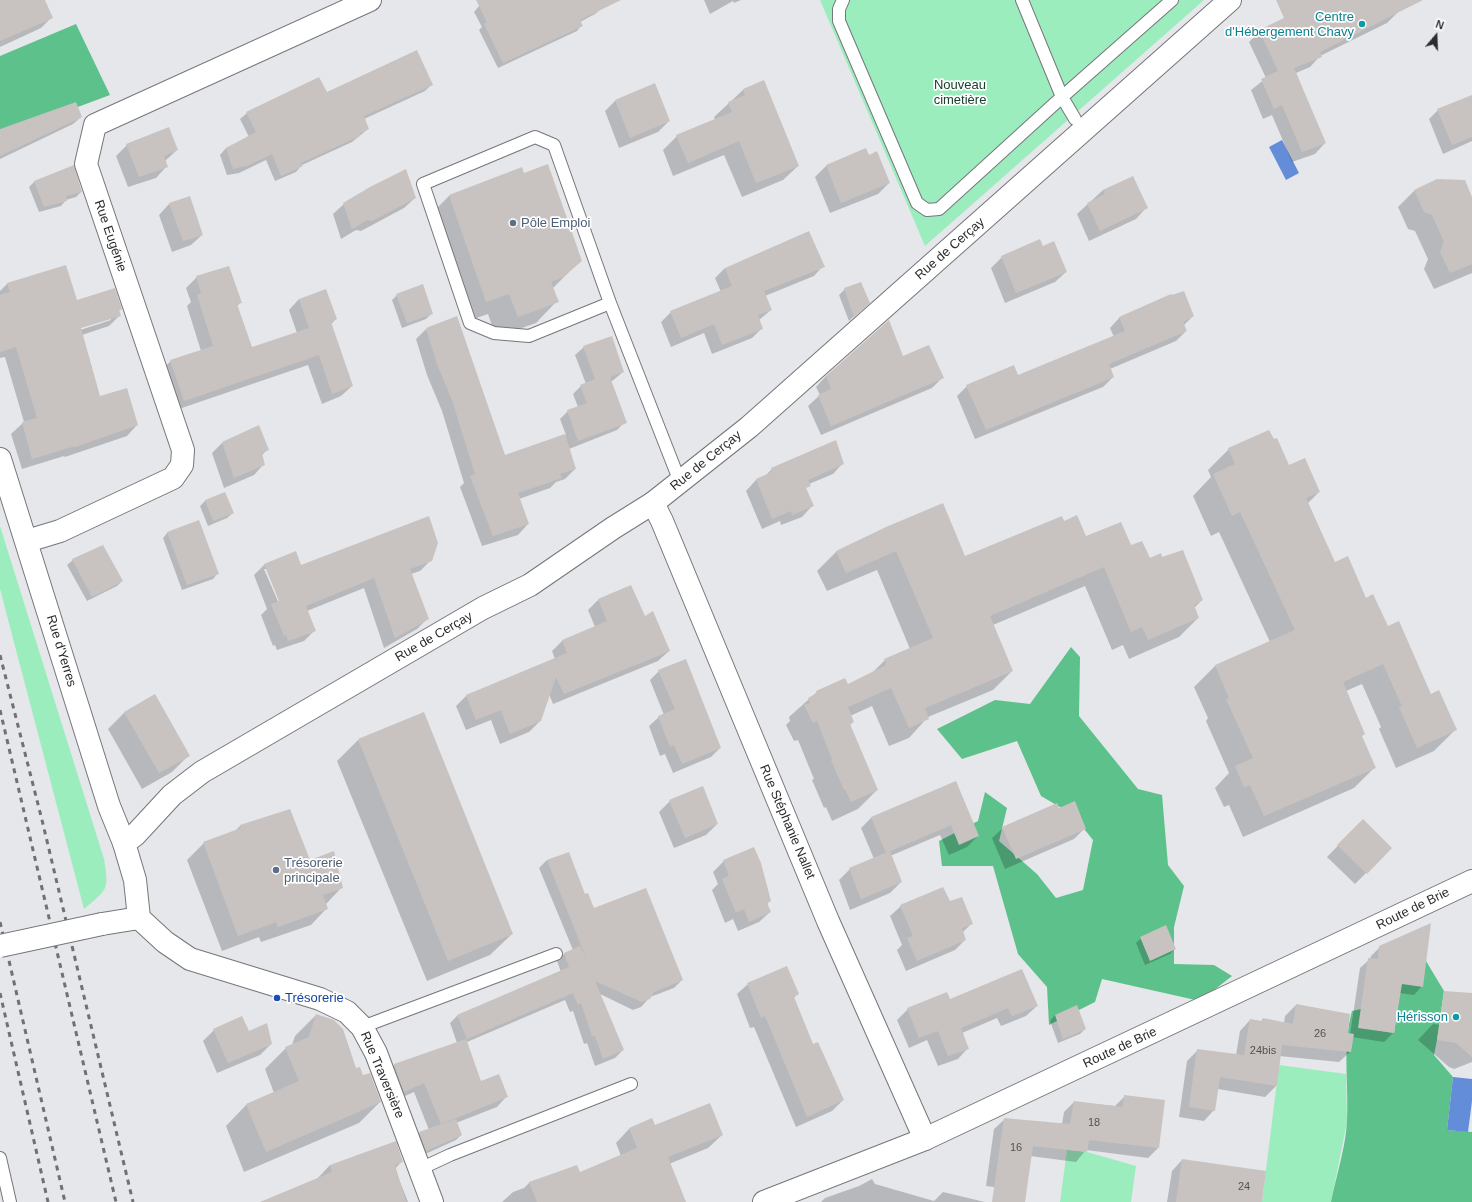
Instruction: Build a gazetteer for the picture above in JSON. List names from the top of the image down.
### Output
{
  "streets": {
    "street": [
      "Rue Eugénie",
      "Rue de Cerçay",
      "Rue d'Yerres",
      "Rue Stéphanie Nallet",
      "Route de Brie",
      "Rue Traversière"
    ]
  },
  "crossings": [
    ["Rue Eugénie", "Rue d'Yerres"],
    ["Rue de Cerçay", "Rue d'Yerres"],
    ["Rue de Cerçay", "Rue Stéphanie Nallet"],
    ["Rue d'Yerres", "Rue Traversière"],
    ["Rue Stéphanie Nallet", "Route de Brie"]
  ],
  "parks": ["Nouveau cimetière"],
  "places": [
    "Centre d'Hébergement Chavy",
    "Pôle Emploi",
    "Trésorerie principale",
    "Trésorerie",
    "Hérisson"
  ],
  "house_numbers": [
    "26",
    "24bis",
    "18",
    "16",
    "24"
  ],
  "north": "top"
}
